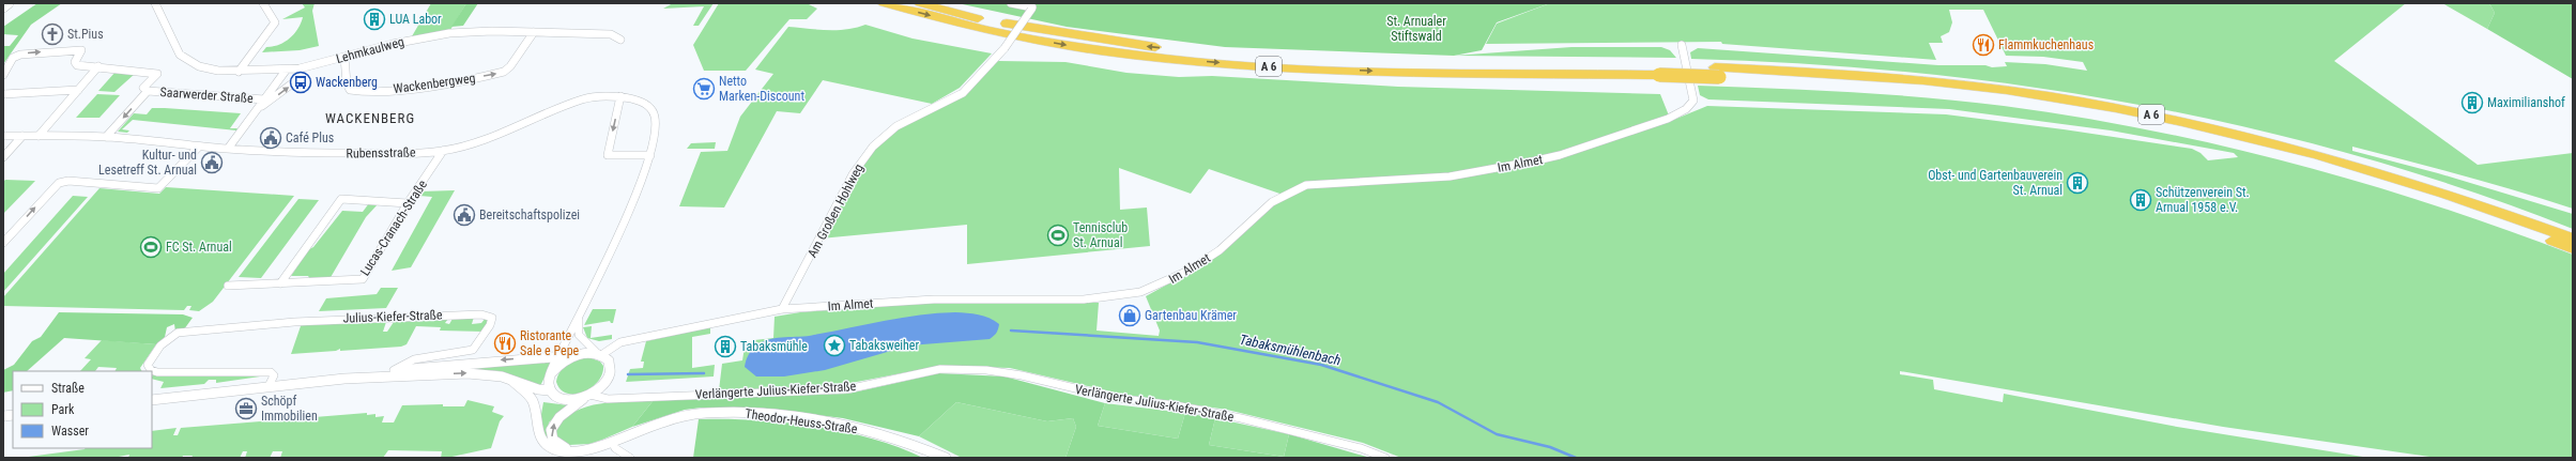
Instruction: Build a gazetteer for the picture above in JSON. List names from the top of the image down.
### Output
{
  "streets": {
    "highway": ["A 6"],
    "street": [
      "Lehmkaulweg",
      "Wackenbergweg",
      "Saarwerder Straße",
      "Rubensstraße",
      "Im Almet",
      "Am Großen Hohlweg",
      "Lucas-Cranach-Straße",
      "Julius-Kiefer-Straße",
      "Verlängerte Julius-Kiefer-Straße",
      "Theodor-Heuss-Straße"
    ]
  },
  "crossings": [
    ["Lehmkaulweg", "Wackenbergweg"],
    ["Rubensstraße", "Im Almet"],
    ["Rubensstraße", "Lucas-Cranach-Straße"],
    ["Rubensstraße", "Julius-Kiefer-Straße"],
    ["Rubensstraße", "Verlängerte Julius-Kiefer-Straße"],
    ["Im Almet", "Am Großen Hohlweg"],
    ["Im Almet", "Julius-Kiefer-Straße"],
    ["Im Almet", "Verlängerte Julius-Kiefer-Straße"],
    ["Julius-Kiefer-Straße", "Verlängerte Julius-Kiefer-Straße"],
    ["Julius-Kiefer-Straße", "Theodor-Heuss-Straße"]
  ],
  "districts": ["WACKENBERG"],
  "water": ["Tabaksmühlenbach"],
  "parks": ["St. Arnualer Stiftswald"],
  "places": {
    "building": [
      "LUA Labor",
      "Maximilianshof",
      "Obst- und Gartenbauverein St. Arnual",
      "Schützenverein St. Arnual 1958 e.V.",
      "Tabaksmühle"
    ],
    "church": ["St.Pius"],
    "restaurant": ["Flammkuchenhaus", "Ristorante Sale e Pepe"],
    "bus stop": ["Wackenberg"],
    "supermarket": ["Netto Marken-Discount"],
    "public building": ["Café Plus", "Kultur- und Lesetreff St. Arnual", "Bereitschaftspolizei"],
    "sports": ["Tennisclub St. Arnual", "FC St. Arnual"],
    "shop": ["Gartenbau Krämer"],
    "place": ["Tabaksweiher"],
    "office": ["Schöpf Immobilien"]
  },
  "legend": ["Straße", "Park", "Wasser"]
}
